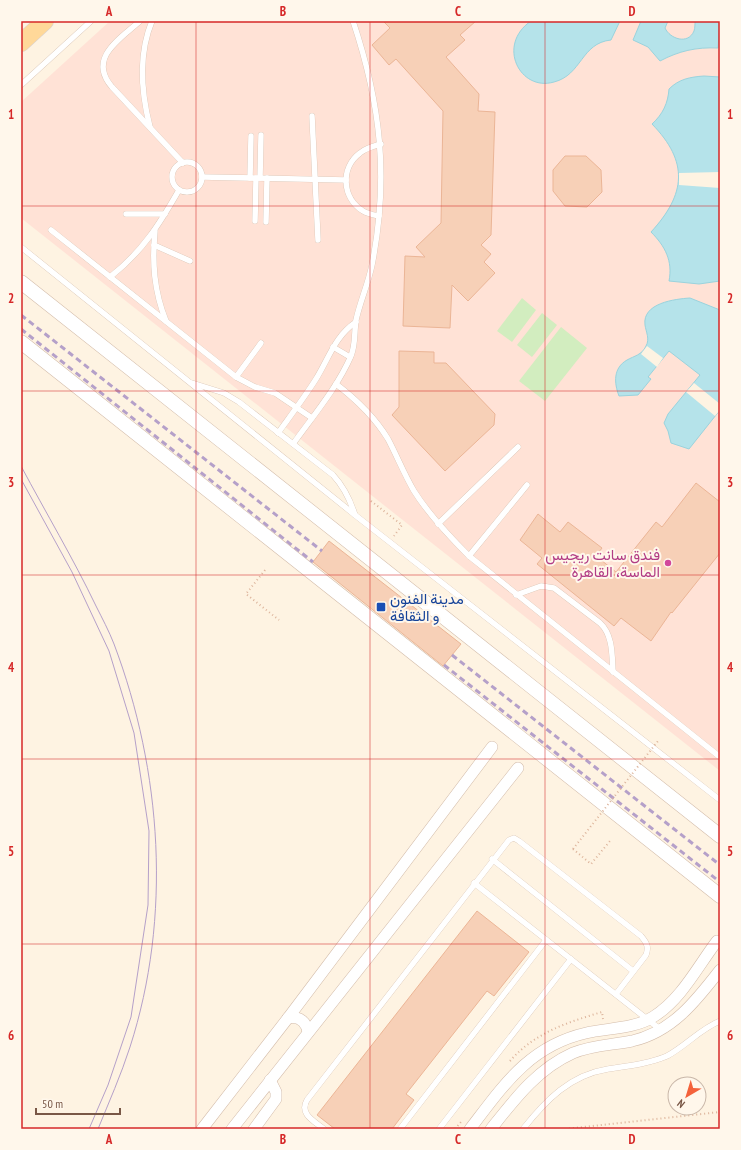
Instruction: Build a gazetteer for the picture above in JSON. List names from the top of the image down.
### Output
{
  "places": {
    "other": ["فندق سانت ريجيس الماسة، القاهرة"],
    "transit": ["مدينة الفنون و الثقافة"]
  },
  "scale_bar": "50 m",
  "north": "bottom left",
  "grid": {
    "columns": [
      "A",
      "B",
      "C",
      "D"
    ],
    "rows": [
      "1",
      "2",
      "3",
      "4",
      "5",
      "6"
    ]
  }
}
